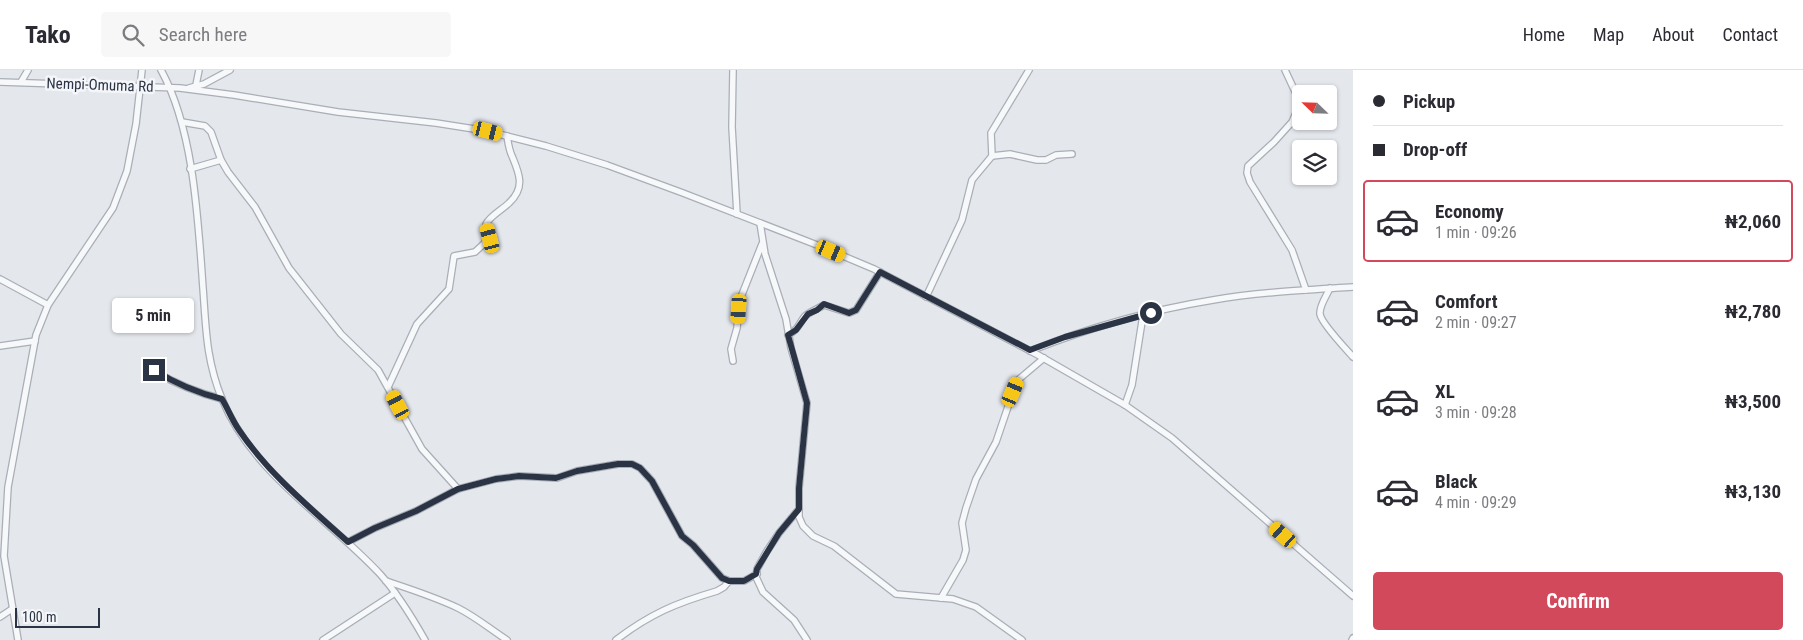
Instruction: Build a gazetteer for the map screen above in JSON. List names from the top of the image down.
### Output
{
  "streets": {
    "street": ["Nempi-Omuma Rd"]
  },
  "scale_bar": "100 m",
  "north": "top left",
  "page": {
    "header": "Tako",
    "search": "Search here",
    "nav": [
      "Home",
      "Map",
      "About",
      "Contact"
    ],
    "banner": ["Pickup", "Drop-off"],
    "list": [
      {
        "name": "Economy",
        "note": "1 min · 09:26",
        "value": "₦2,060"
      },
      {
        "name": "Comfort",
        "note": "2 min · 09:27",
        "value": "₦2,780"
      },
      {
        "name": "XL",
        "note": "3 min · 09:28",
        "value": "₦3,500"
      },
      {
        "name": "Black",
        "note": "4 min · 09:29",
        "value": "₦3,130"
      }
    ],
    "bubble": "5 min",
    "buttons": "Confirm",
    "scale": "100 m"
  }
}
